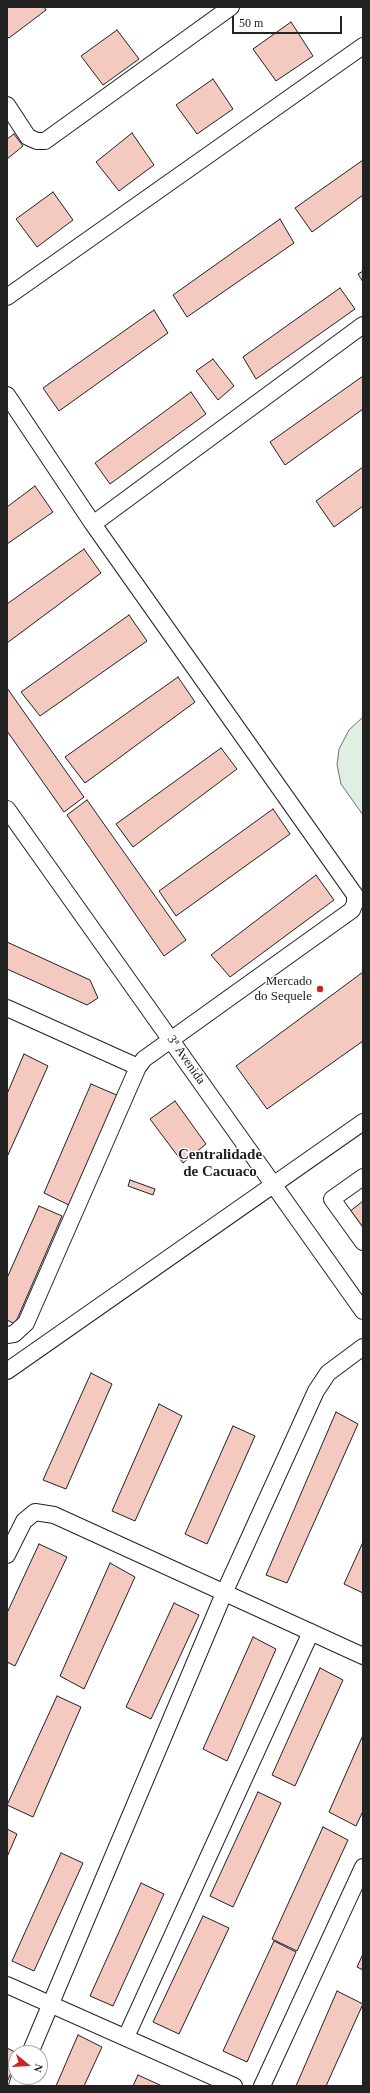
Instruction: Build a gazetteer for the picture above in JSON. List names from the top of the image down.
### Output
{
  "streets": {
    "street": ["3ª Avenida"]
  },
  "districts": ["Centralidade de Cacuaco"],
  "places": ["Mercado do Sequele"],
  "scale_bar": "50 m",
  "north": "right"
}
